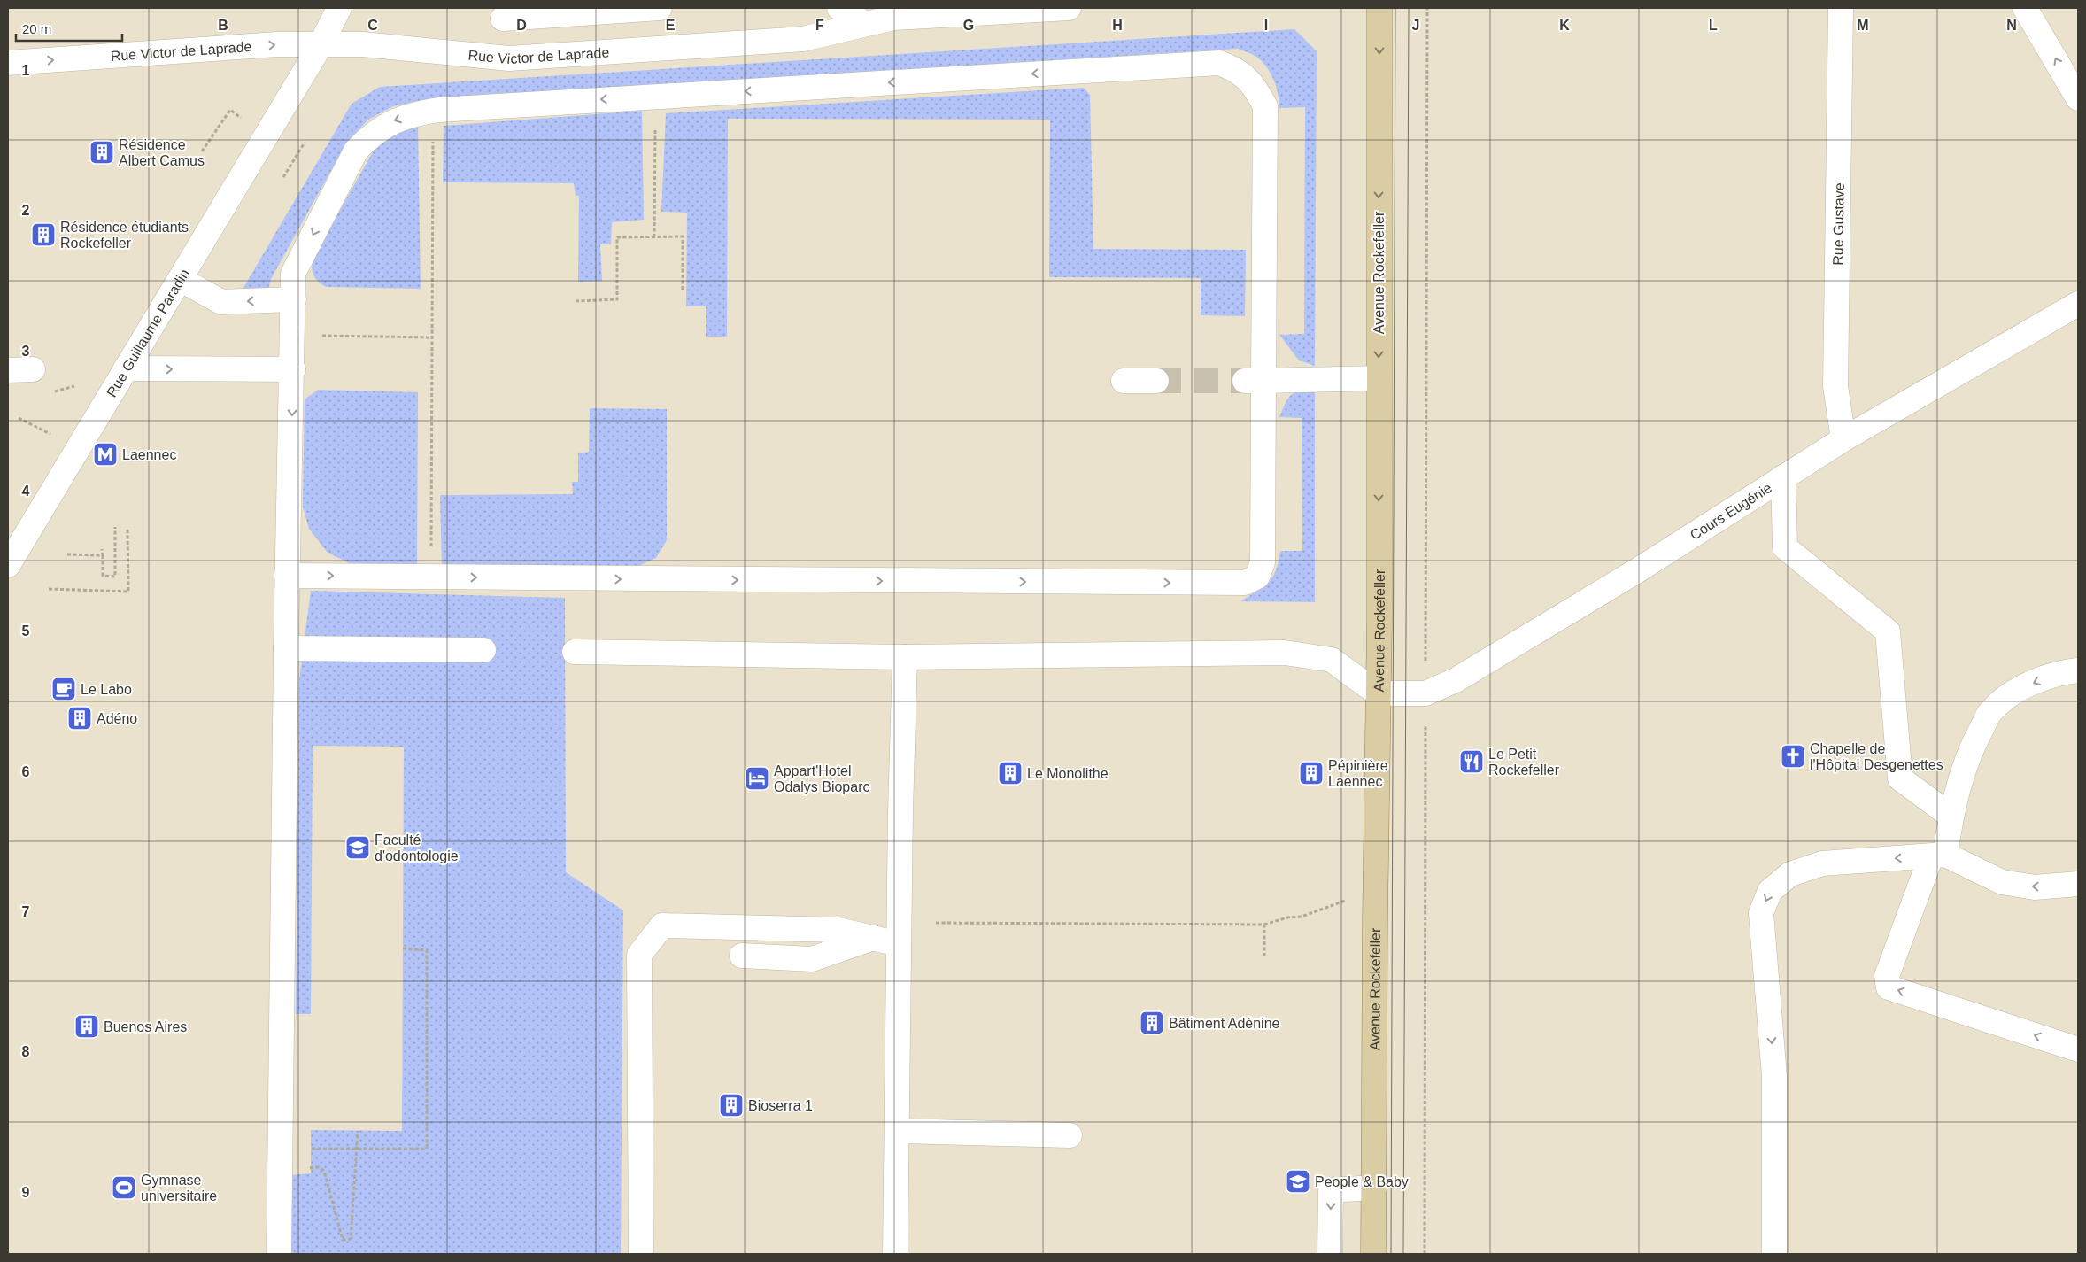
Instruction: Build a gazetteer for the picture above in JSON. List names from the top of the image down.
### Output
{
  "streets": {
    "main road": ["Avenue Rockefeller"],
    "street": [
      "Rue Victor de Laprade",
      "Rue Gustave",
      "Rue Guillaume Paradin",
      "Cours Eugénie"
    ]
  },
  "crossings": [
    ["Rue Victor de Laprade", "Rue Guillaume Paradin"],
    ["Rue Gustave", "Cours Eugénie"],
    ["Avenue Rockefeller", "Cours Eugénie"]
  ],
  "one_way": ["Avenue Rockefeller"],
  "places": {
    "building": [
      "Résidence Albert Camus",
      "Résidence étudiants Rockefeller",
      "Adéno",
      "Le Monolithe",
      "Pépinière Laennec",
      "Bâtiment Adénine",
      "Buenos Aires",
      "Bioserra 1"
    ],
    "metro station": ["Laennec"],
    "cafe": ["Le Labo"],
    "church": ["Chapelle de l'Hôpital Desgenettes"],
    "restaurant": ["Le Petit Rockefeller"],
    "hotel": ["Appart'Hotel Odalys Bioparc"],
    "school or university": ["Faculté d'odontologie", "People & Baby"],
    "sports": ["Gymnase universitaire"]
  },
  "scale_bar": "20 m",
  "grid": {
    "columns": [
      "B",
      "C",
      "D",
      "E",
      "F",
      "G",
      "H",
      "I",
      "J",
      "K",
      "L",
      "M",
      "N"
    ],
    "rows": [
      "1",
      "2",
      "3",
      "4",
      "5",
      "6",
      "7",
      "8",
      "9"
    ]
  }
}
